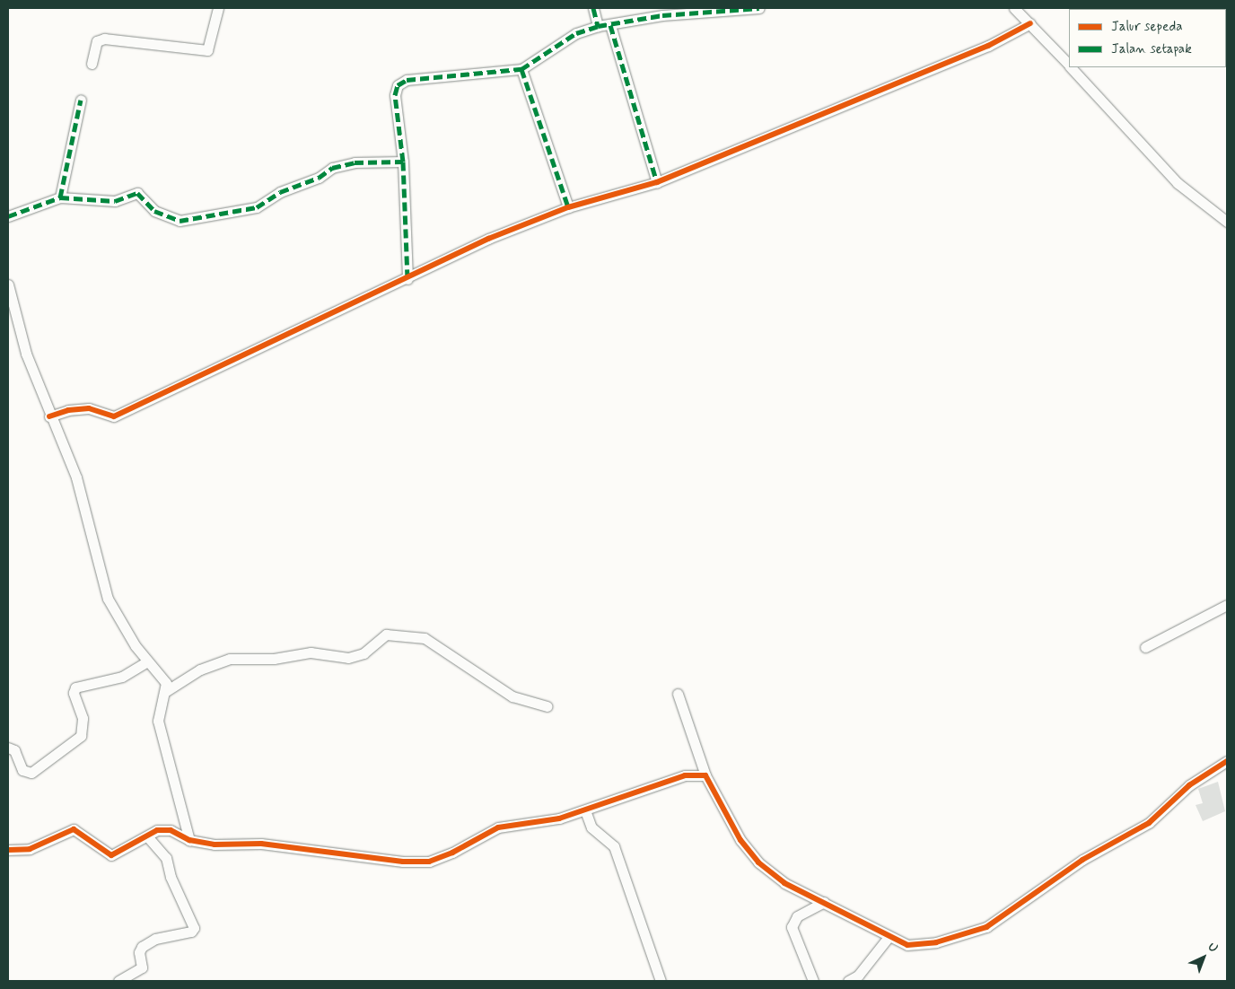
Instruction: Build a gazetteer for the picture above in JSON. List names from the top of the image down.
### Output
{
  "legend": ["Jalur sepeda", "Jalan setapak"],
  "north": "top right"
}
